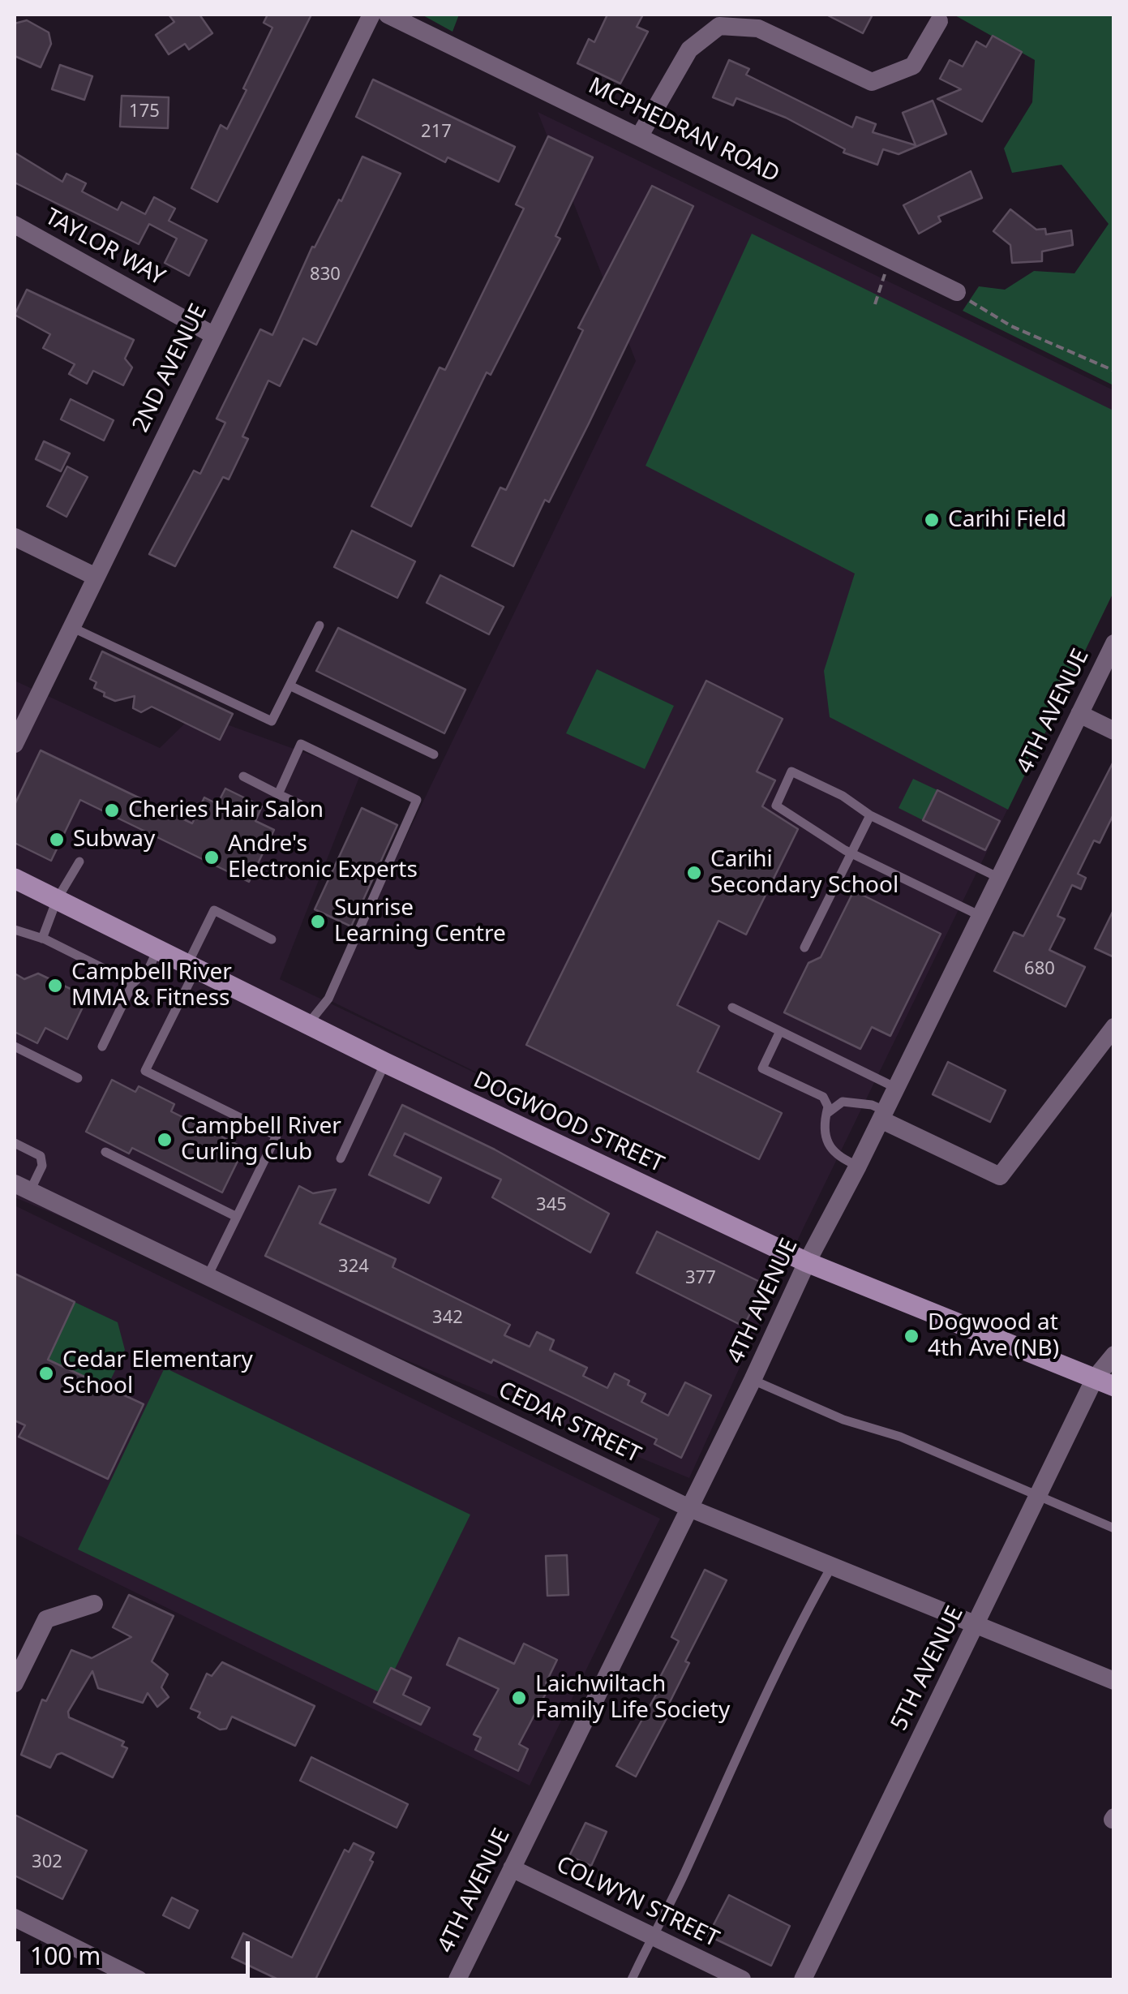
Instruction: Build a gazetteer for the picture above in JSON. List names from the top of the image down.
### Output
{
  "streets": {
    "main road": ["DOGWOOD STREET"],
    "street": [
      "MCPHEDRAN ROAD",
      "TAYLOR WAY",
      "2ND AVENUE",
      "4TH AVENUE",
      "CEDAR STREET",
      "5TH AVENUE",
      "COLWYN STREET"
    ]
  },
  "crossings": [
    ["TAYLOR WAY", "2ND AVENUE"],
    ["4TH AVENUE", "DOGWOOD STREET"],
    ["4TH AVENUE", "CEDAR STREET"],
    ["4TH AVENUE", "COLWYN STREET"],
    ["DOGWOOD STREET", "5TH AVENUE"],
    ["CEDAR STREET", "5TH AVENUE"]
  ],
  "places": [
    "Carihi Field",
    "Cheries Hair Salon",
    "Subway",
    "Andre's Electronic Experts",
    "Carihi Secondary School",
    "Sunrise Learning Centre",
    "Campbell River MMA & Fitness",
    "Campbell River Curling Club",
    "Dogwood at 4th Ave (NB)",
    "Cedar Elementary School",
    "Laichwiltach Family Life Society"
  ],
  "house_numbers": [
    "175",
    "217",
    "830",
    "680",
    "345",
    "324",
    "377",
    "342",
    "302"
  ],
  "scale_bar": "100 m"
}
